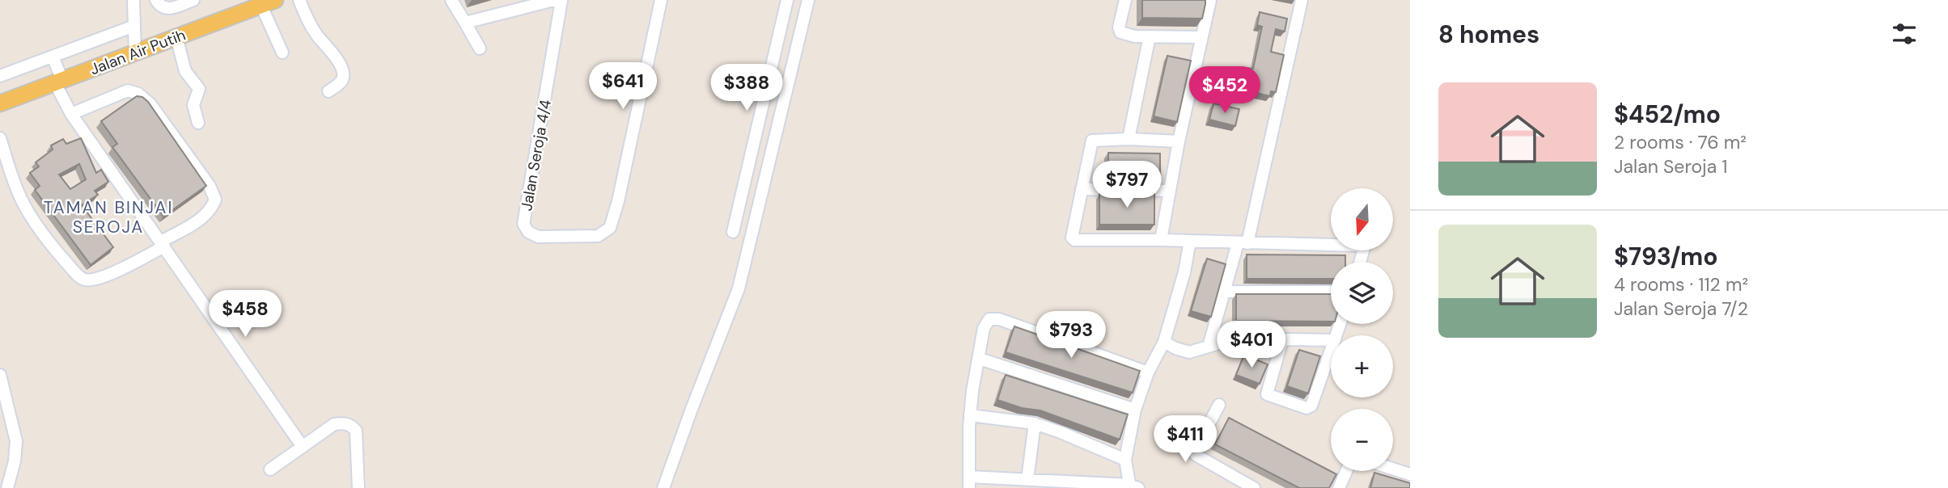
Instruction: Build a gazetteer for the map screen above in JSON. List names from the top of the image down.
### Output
{
  "streets": {
    "main road": ["Jalan Air Putih"],
    "street": ["Jalan Seroja 4/4"]
  },
  "districts": ["TAMAN BINJAI SEROJA"],
  "north": "bottom",
  "page": {
    "heading": "8 homes",
    "price": [
      "$641",
      "$388",
      "$452",
      "$797",
      "$458",
      "$793",
      "$401",
      "$411"
    ],
    "list": [
      {
        "name": "$452/mo",
        "note": "2 rooms · 76 m² · Jalan Seroja 1"
      },
      {
        "name": "$793/mo",
        "note": "4 rooms · 112 m² · Jalan Seroja 7/2"
      }
    ],
    "map_buttons": ["+", "−"]
  }
}
